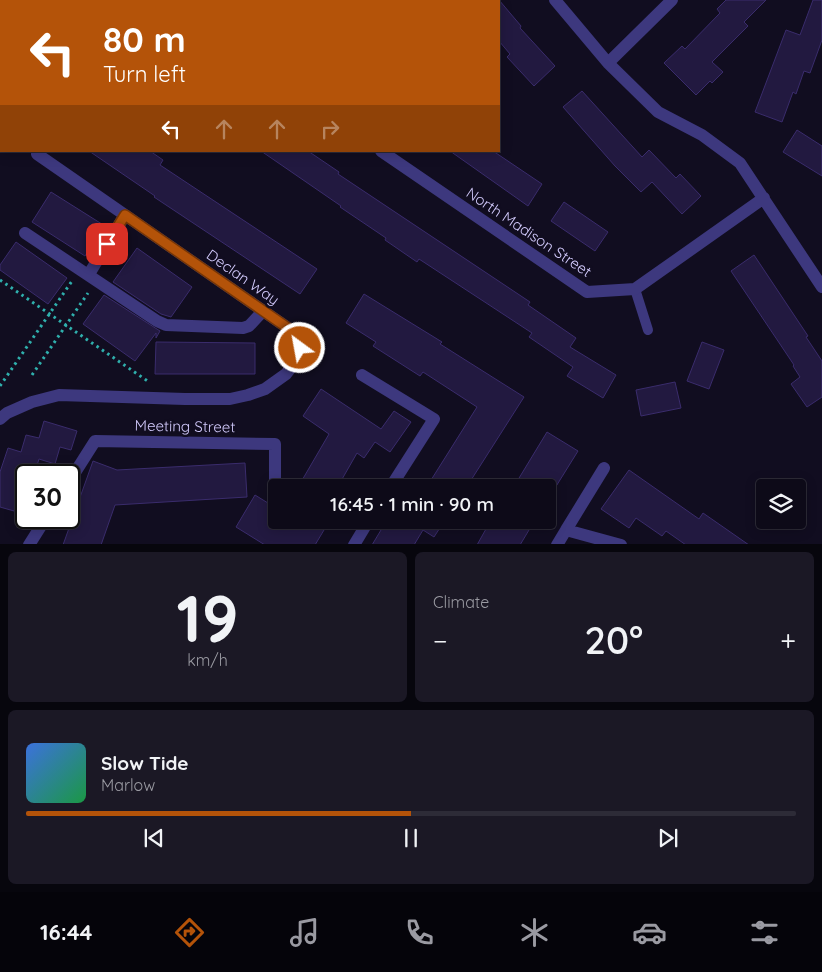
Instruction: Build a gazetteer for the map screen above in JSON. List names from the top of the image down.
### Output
{
  "streets": {
    "street": ["North Madison Street", "Declan Way", "Meeting Street"]
  },
  "page": {
    "turn": ["80 m", "Turn left"],
    "limit": "30",
    "trip": "16:45 · 1 min · 90 m",
    "tile": [
      ["19", "km/h"],
      "Climate"
    ],
    "heat": ["−", "20°", "+"],
    "song": ["Slow Tide", "Marlow"],
    "tabs": "16:44"
  }
}
